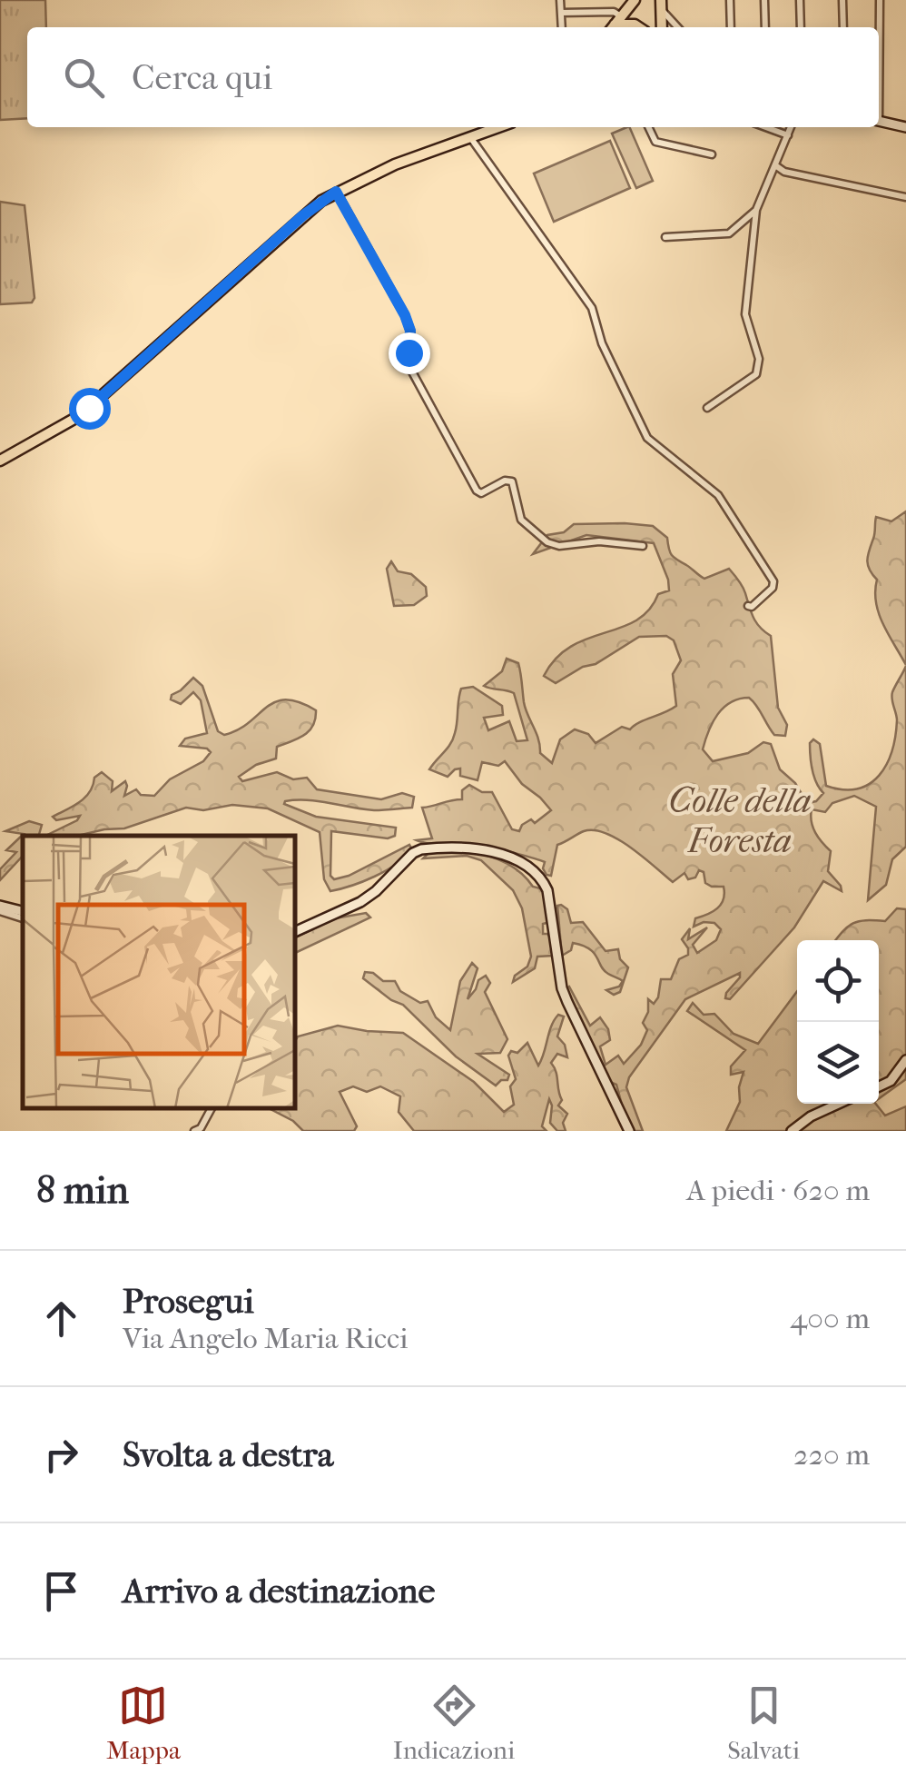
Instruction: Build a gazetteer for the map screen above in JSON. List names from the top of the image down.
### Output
{
  "parks": ["Colle della Foresta"],
  "page": {
    "search": "Cerca qui",
    "heading": ["8 min", "A piedi · 620 m"],
    "list": [
      ["Prosegui", "Via Angelo Maria Ricci", "400 m"],
      ["Svolta a destra", "220 m"],
      "Arrivo a destinazione"
    ],
    "nav": ["Mappa", "Indicazioni", "Salvati"]
  }
}
